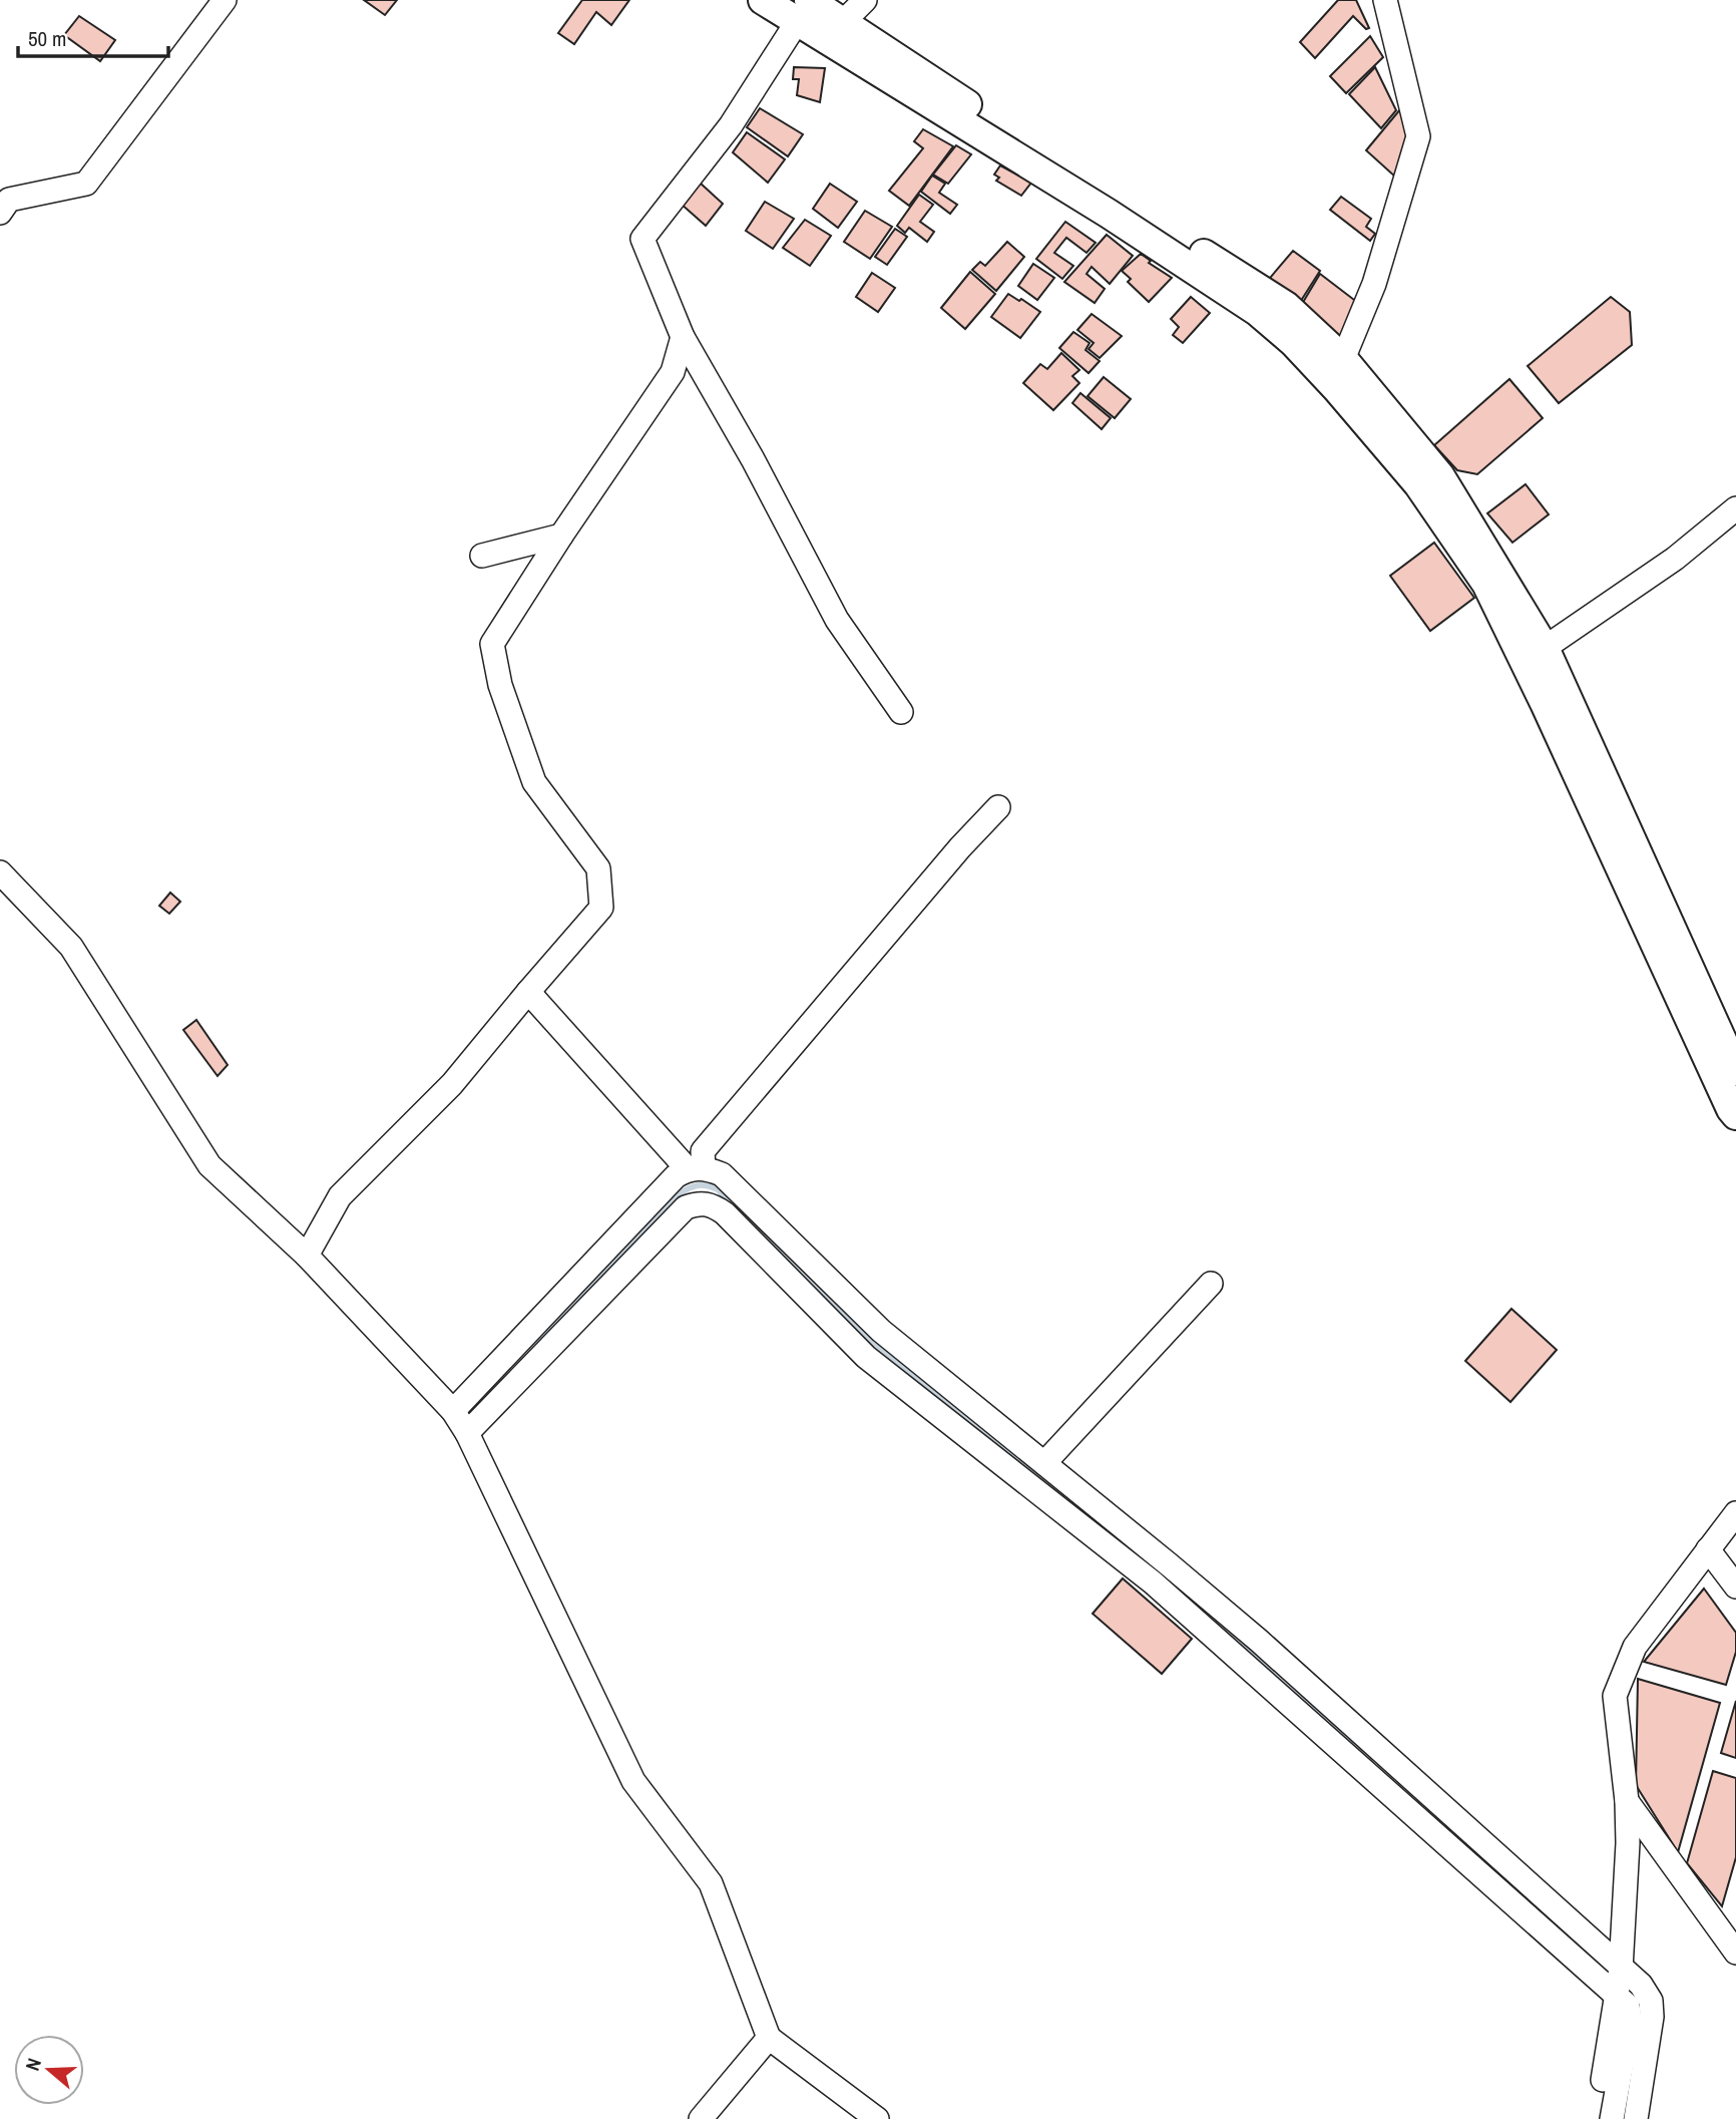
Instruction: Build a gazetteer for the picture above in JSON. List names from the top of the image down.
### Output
{
  "scale_bar": "50 m",
  "north": "left"
}
